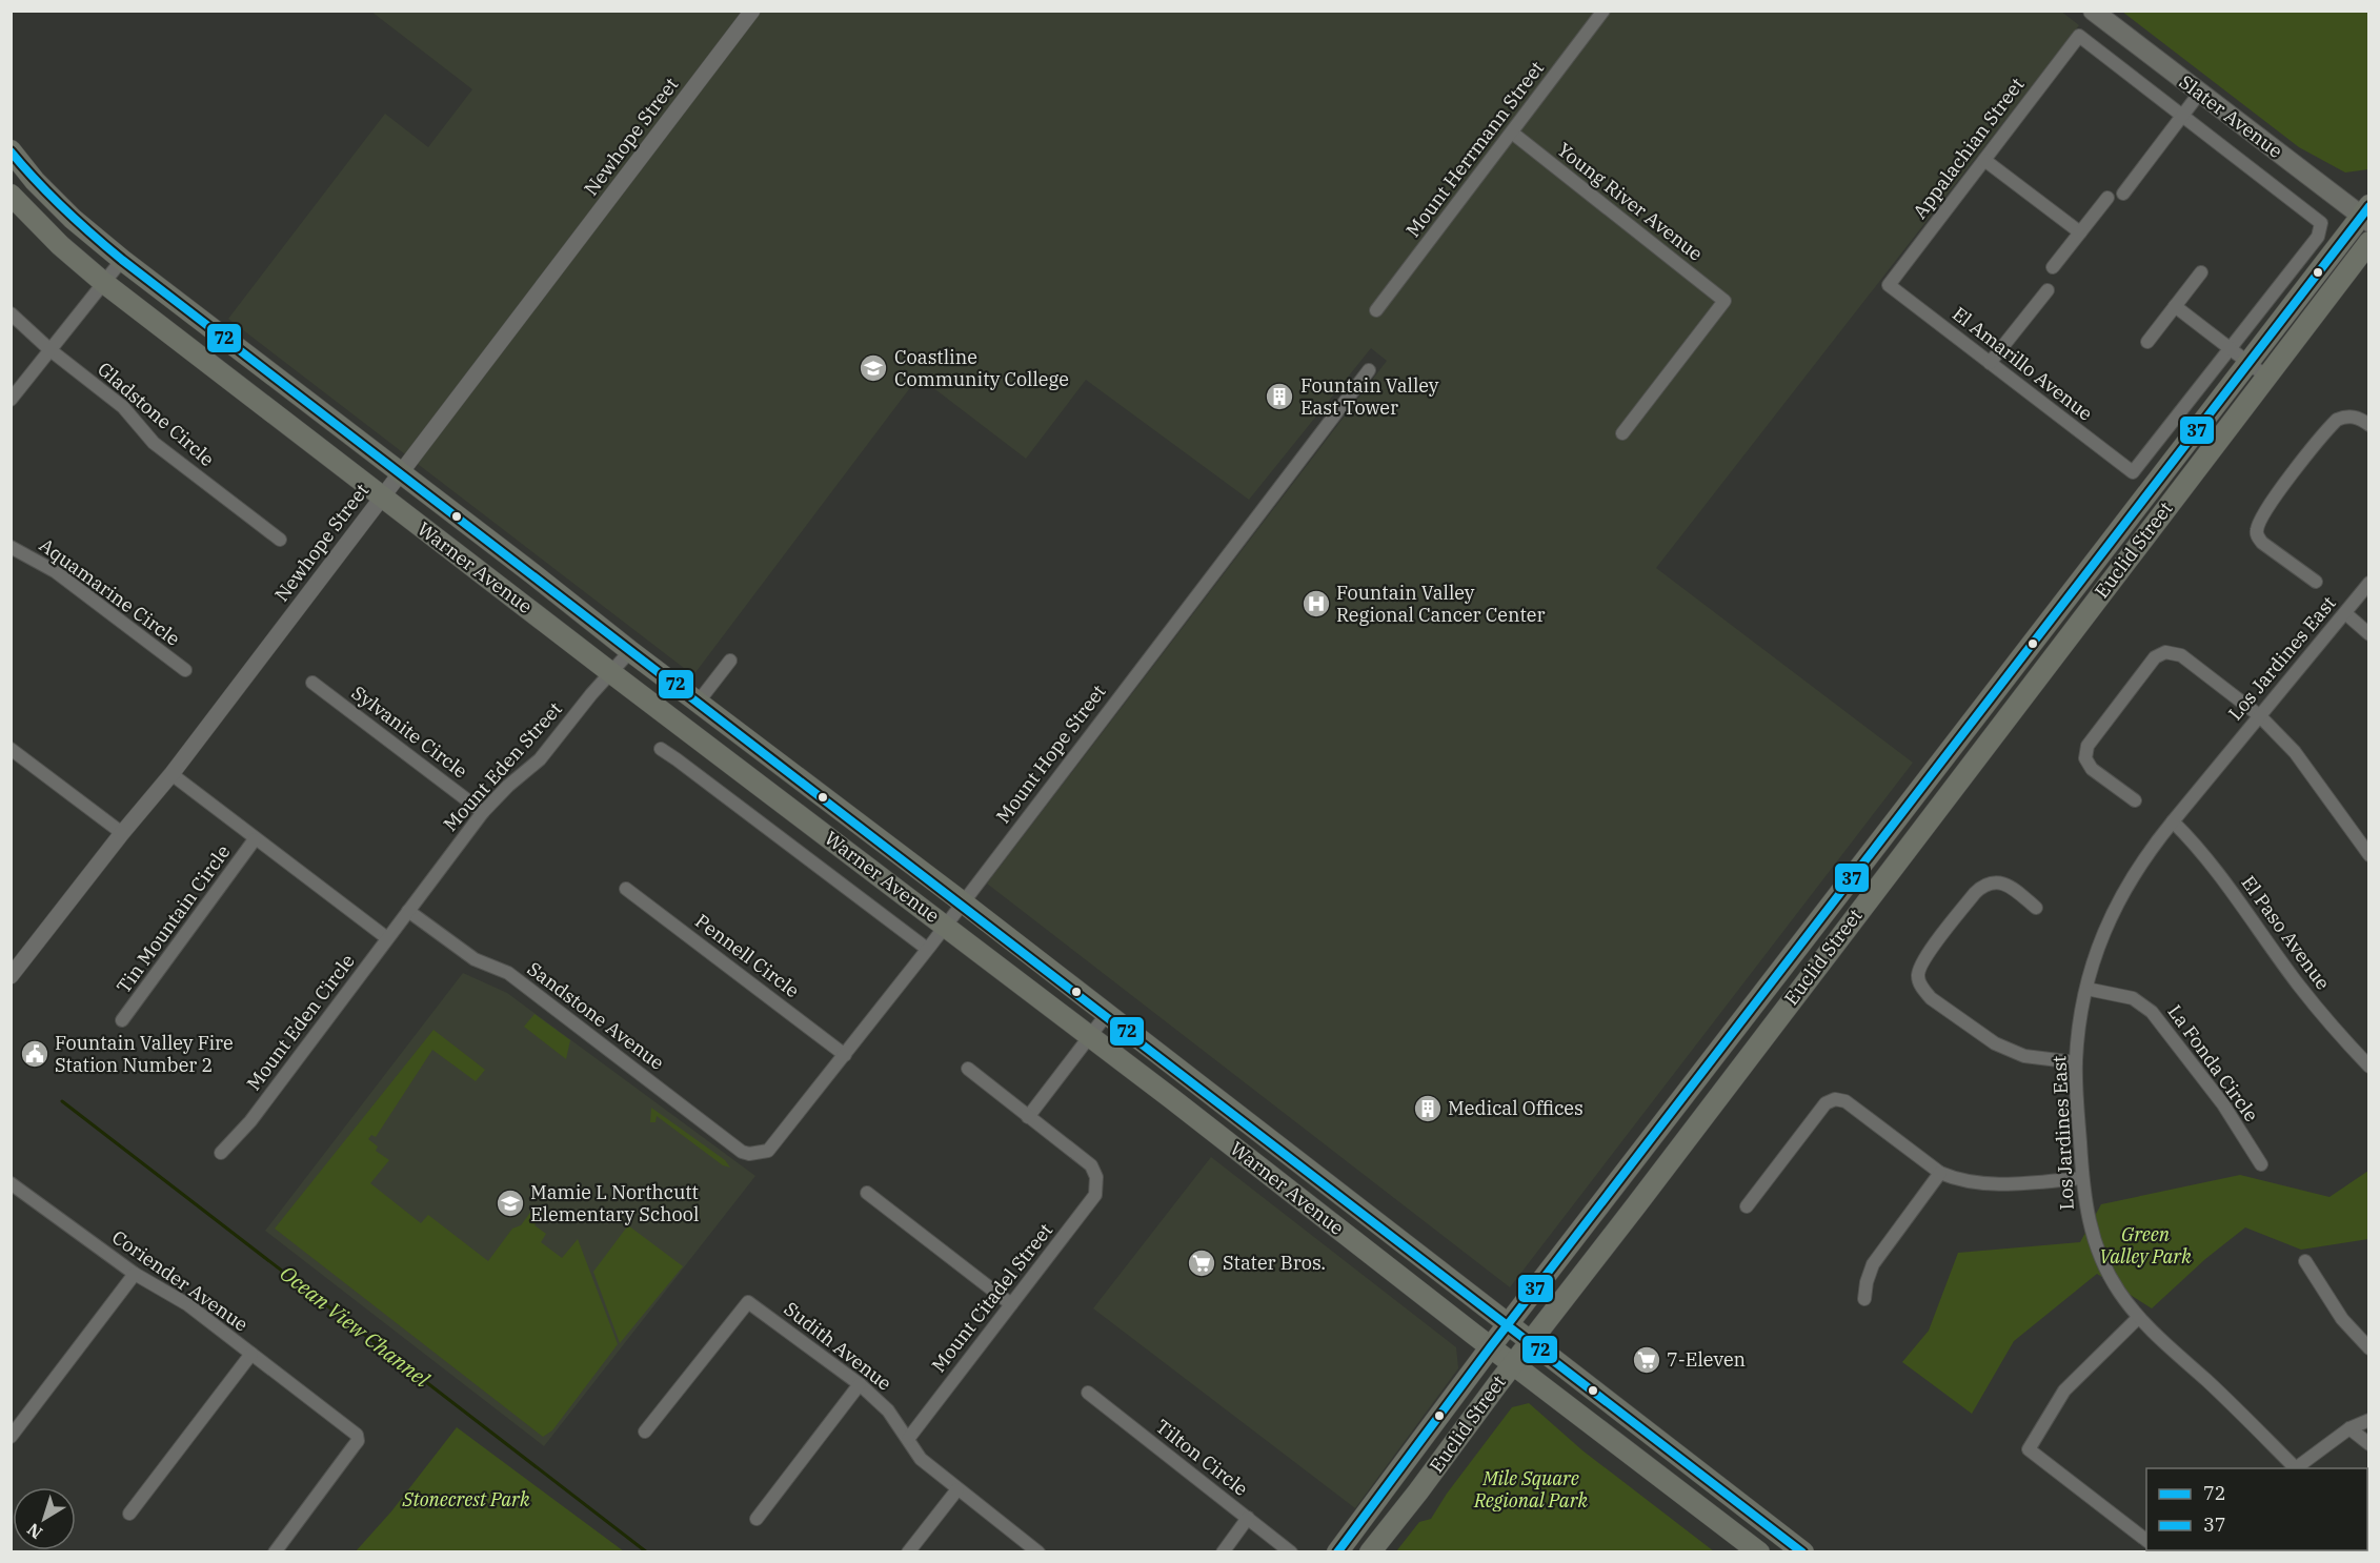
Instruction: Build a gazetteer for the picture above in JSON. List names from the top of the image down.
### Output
{
  "streets": {
    "main road": ["Slater Avenue", "Euclid Street", "Warner Avenue"],
    "street": [
      "Newhope Street",
      "Appalachian Street",
      "Mount Herrmann Street",
      "Young River Avenue",
      "El Amarillo Avenue",
      "Gladstone Circle",
      "Aquamarine Circle",
      "Los Jardines East",
      "Sylvanite Circle",
      "Mount Hope Street",
      "Mount Eden Street",
      "Tin Mountain Circle",
      "El Paso Avenue",
      "Pennell Circle",
      "Sandstone Avenue",
      "Mount Eden Circle",
      "La Fonda Circle",
      "Coriender Avenue",
      "Mount Citadel Street",
      "Sudith Avenue",
      "Tilton Circle"
    ]
  },
  "crossings": [
    ["Slater Avenue", "Euclid Street"],
    ["Newhope Street", "Warner Avenue"],
    ["Appalachian Street", "El Amarillo Avenue"],
    ["Mount Herrmann Street", "Young River Avenue"],
    ["Euclid Street", "Warner Avenue"],
    ["Warner Avenue", "Mount Hope Street"],
    ["Warner Avenue", "Mount Eden Street"],
    ["Los Jardines East", "El Paso Avenue"],
    ["Los Jardines East", "La Fonda Circle"],
    ["Sylvanite Circle", "Mount Eden Street"],
    ["Mount Hope Street", "Pennell Circle"],
    ["Mount Hope Street", "Sandstone Avenue"],
    ["Mount Eden Street", "Sandstone Avenue"],
    ["Mount Eden Street", "Mount Eden Circle"],
    ["Sandstone Avenue", "Mount Eden Circle"],
    ["Mount Citadel Street", "Sudith Avenue"]
  ],
  "water": ["Ocean View Channel"],
  "parks": ["Green Valley Park", "Mile Square Regional Park", "Stonecrest Park"],
  "places": {
    "school or university": ["Coastline Community College", "Mamie L Northcutt Elementary School"],
    "building": ["Fountain Valley East Tower", "Medical Offices"],
    "hospital": ["Fountain Valley Regional Cancer Center"],
    "public building": ["Fountain Valley Fire Station Number 2"],
    "supermarket": ["Stater Bros.", "7-Eleven"]
  },
  "lines": ["transit line 72", "transit line 37"],
  "legend": ["72", "37"],
  "north": "bottom left"
}
